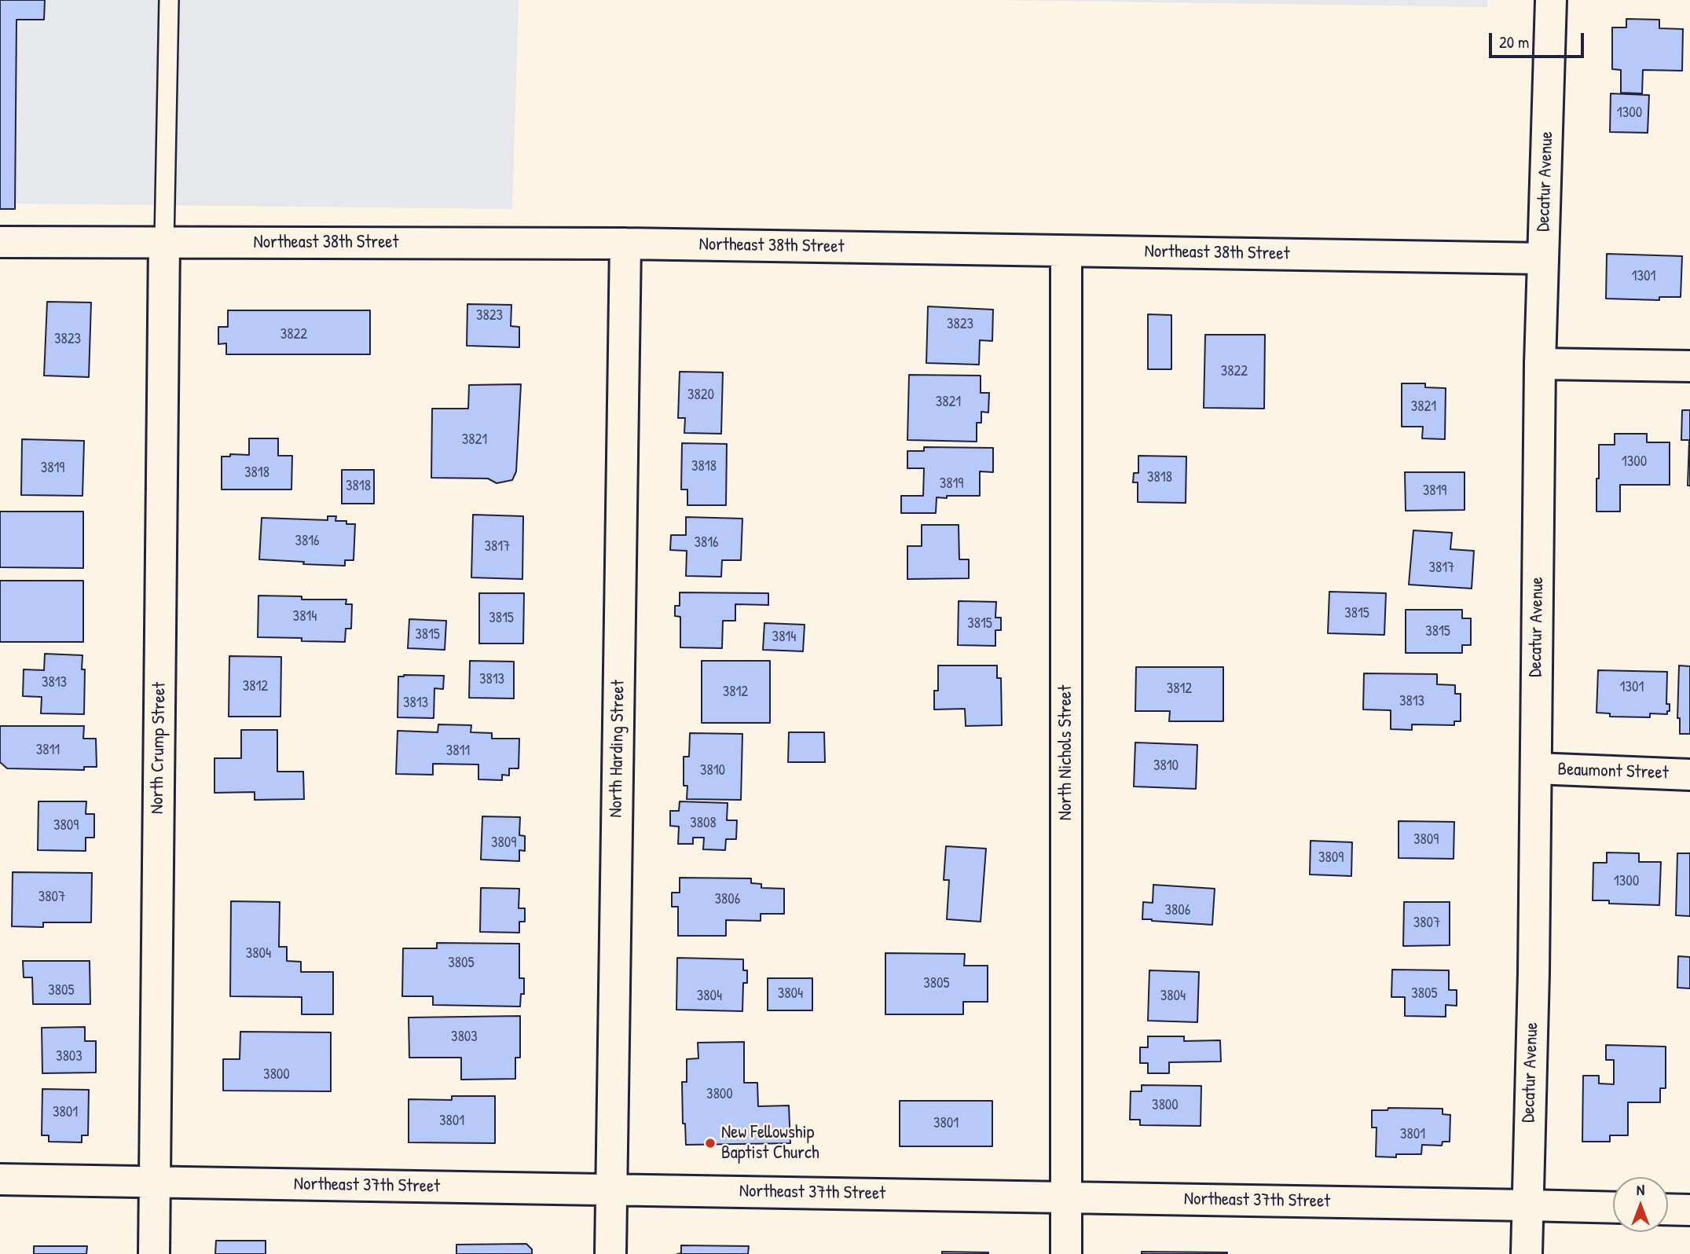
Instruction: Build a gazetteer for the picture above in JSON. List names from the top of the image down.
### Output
{
  "streets": {
    "street": [
      "Decatur Avenue",
      "Northeast 38th Street",
      "North Crump Street",
      "North Harding Street",
      "North Nichols Street",
      "Beaumont Street",
      "Northeast 37th Street"
    ]
  },
  "crossings": [
    ["Decatur Avenue", "Northeast 38th Street"],
    ["Decatur Avenue", "Beaumont Street"],
    ["Decatur Avenue", "Northeast 37th Street"],
    ["Northeast 38th Street", "North Crump Street"],
    ["Northeast 38th Street", "North Harding Street"],
    ["Northeast 38th Street", "North Nichols Street"],
    ["North Crump Street", "Northeast 37th Street"],
    ["North Harding Street", "Northeast 37th Street"],
    ["North Nichols Street", "Northeast 37th Street"]
  ],
  "places": ["New Fellowship Baptist Church"],
  "house_numbers": [
    "1300",
    "1301",
    "3823",
    "3823",
    "3822",
    "3823",
    "3822",
    "3820",
    "3821",
    "3821",
    "3821",
    "1300",
    "3818",
    "3819",
    "3818",
    "3818",
    "3819",
    "3818",
    "3819",
    "3816",
    "3816",
    "3817",
    "3817",
    "3815",
    "3814",
    "3815",
    "3815",
    "3815",
    "3815",
    "3814",
    "3813",
    "3813",
    "3812",
    "1301",
    "3812",
    "3812",
    "3813",
    "3813",
    "3811",
    "3811",
    "3810",
    "3810",
    "3808",
    "3809",
    "3809",
    "3809",
    "3809",
    "1300",
    "3807",
    "3806",
    "3806",
    "3807",
    "3804",
    "3805",
    "3805",
    "3805",
    "3804",
    "3805",
    "3804",
    "3804",
    "3803",
    "3803",
    "3800",
    "3800",
    "3800",
    "3801",
    "3801",
    "3801",
    "3801"
  ],
  "scale_bar": "20 m",
  "north": "top"
}
